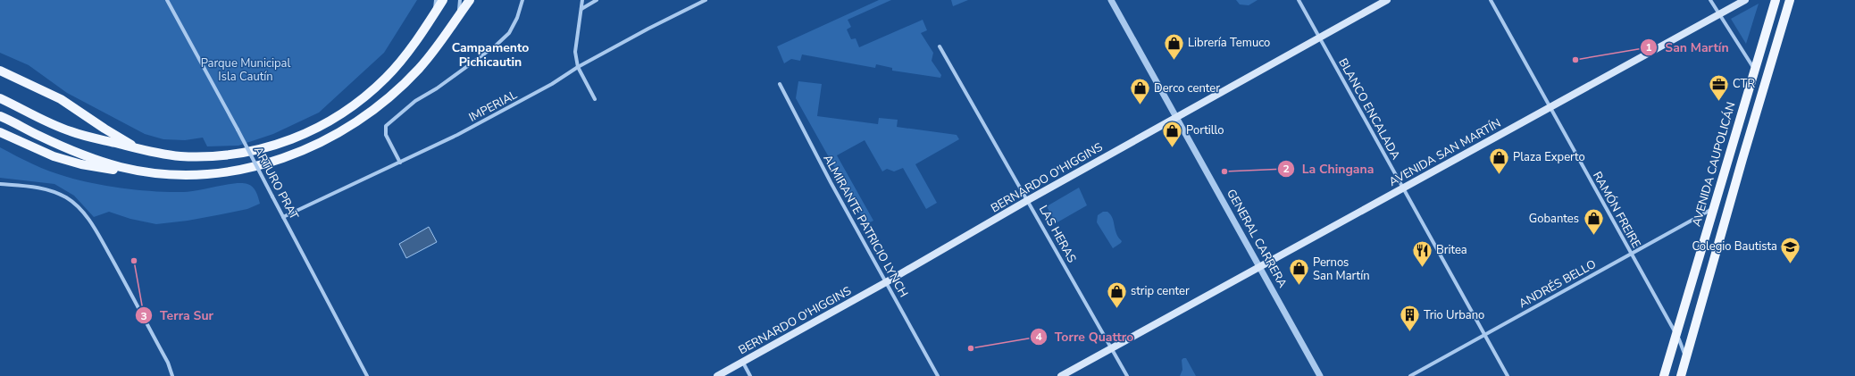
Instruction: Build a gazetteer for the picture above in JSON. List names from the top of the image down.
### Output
{
  "streets": {
    "main road": ["AVENIDA SAN MARTÍN", "AVENIDA CAUPOLICÁN", "BERNARDO O'HIGGINS"],
    "street": [
      "IMPERIAL",
      "BLANCO ENCALADA",
      "ARTURO PRAT",
      "RAMÓN FREIRE",
      "ALMIRANTE PATRICIO LYNCH",
      "LAS HERAS",
      "GENERAL CARRERA",
      "ANDRÉS BELLO"
    ]
  },
  "crossings": [
    ["IMPERIAL", "ARTURO PRAT"],
    ["BLANCO ENCALADA", "AVENIDA SAN MARTÍN"],
    ["BLANCO ENCALADA", "BERNARDO O'HIGGINS"],
    ["BLANCO ENCALADA", "ANDRÉS BELLO"],
    ["AVENIDA SAN MARTÍN", "RAMÓN FREIRE"],
    ["AVENIDA SAN MARTÍN", "LAS HERAS"],
    ["AVENIDA SAN MARTÍN", "GENERAL CARRERA"],
    ["AVENIDA CAUPOLICÁN", "RAMÓN FREIRE"],
    ["AVENIDA CAUPOLICÁN", "ANDRÉS BELLO"],
    ["BERNARDO O'HIGGINS", "ALMIRANTE PATRICIO LYNCH"],
    ["BERNARDO O'HIGGINS", "LAS HERAS"],
    ["BERNARDO O'HIGGINS", "GENERAL CARRERA"],
    ["RAMÓN FREIRE", "ANDRÉS BELLO"]
  ],
  "districts": ["Campamento Pichicautin"],
  "parks": ["Parque Municipal Isla Cautín"],
  "places": {
    "other": [
      "San Martín",
      "La Chingana",
      "Terra Sur",
      "Torre Quattro"
    ],
    "shop": [
      "Librería Temuco",
      "Derco center",
      "Portillo",
      "Plaza Experto",
      "Gobantes",
      "Pernos San Martín",
      "strip center"
    ],
    "office": ["CTR"],
    "school or university": ["Colegio Bautista"],
    "restaurant": ["Britea"],
    "building": ["Trio Urbano"]
  }
}
